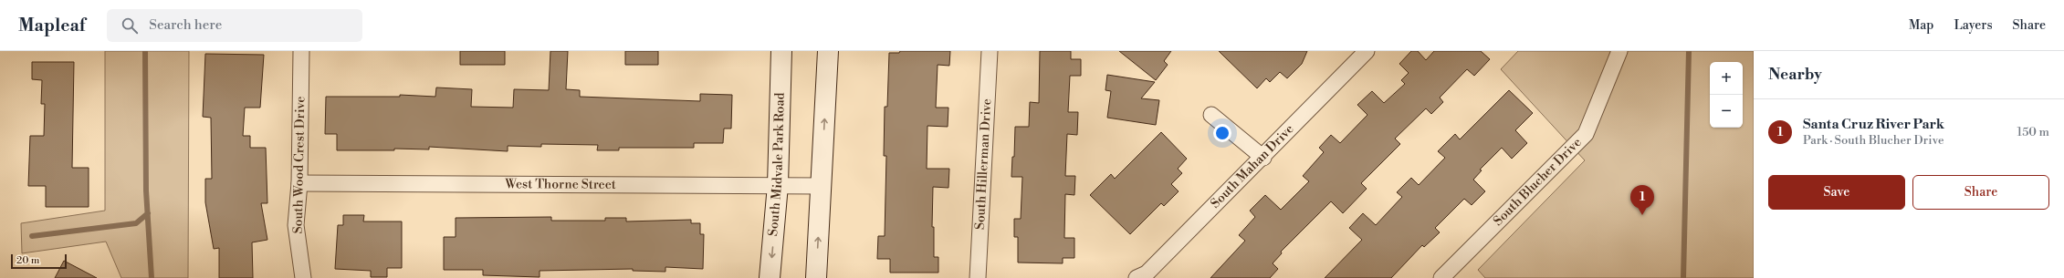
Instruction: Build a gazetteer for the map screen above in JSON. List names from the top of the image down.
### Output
{
  "streets": {
    "main road": ["South Midvale Park Road"],
    "street": [
      "South Wood Crest Drive",
      "South Hillerman Drive",
      "South Mahan Drive",
      "South Blucher Drive",
      "West Thorne Street"
    ]
  },
  "crossings": [
    ["South Wood Crest Drive", "West Thorne Street"],
    ["South Midvale Park Road", "West Thorne Street"]
  ],
  "scale_bar": "20 m",
  "page": {
    "header": "Mapleaf",
    "search": "Search here",
    "nav": ["Map", "Layers", "Share"],
    "heading": "Nearby",
    "map_buttons": ["+", "−"],
    "list": [
      {
        "mark": "1",
        "name": "Santa Cruz River Park",
        "note": "Park · South Blucher Drive",
        "value": "150 m"
      }
    ],
    "buttons": ["Save", "Share"],
    "pins": "1",
    "scale": "20 m"
  }
}
